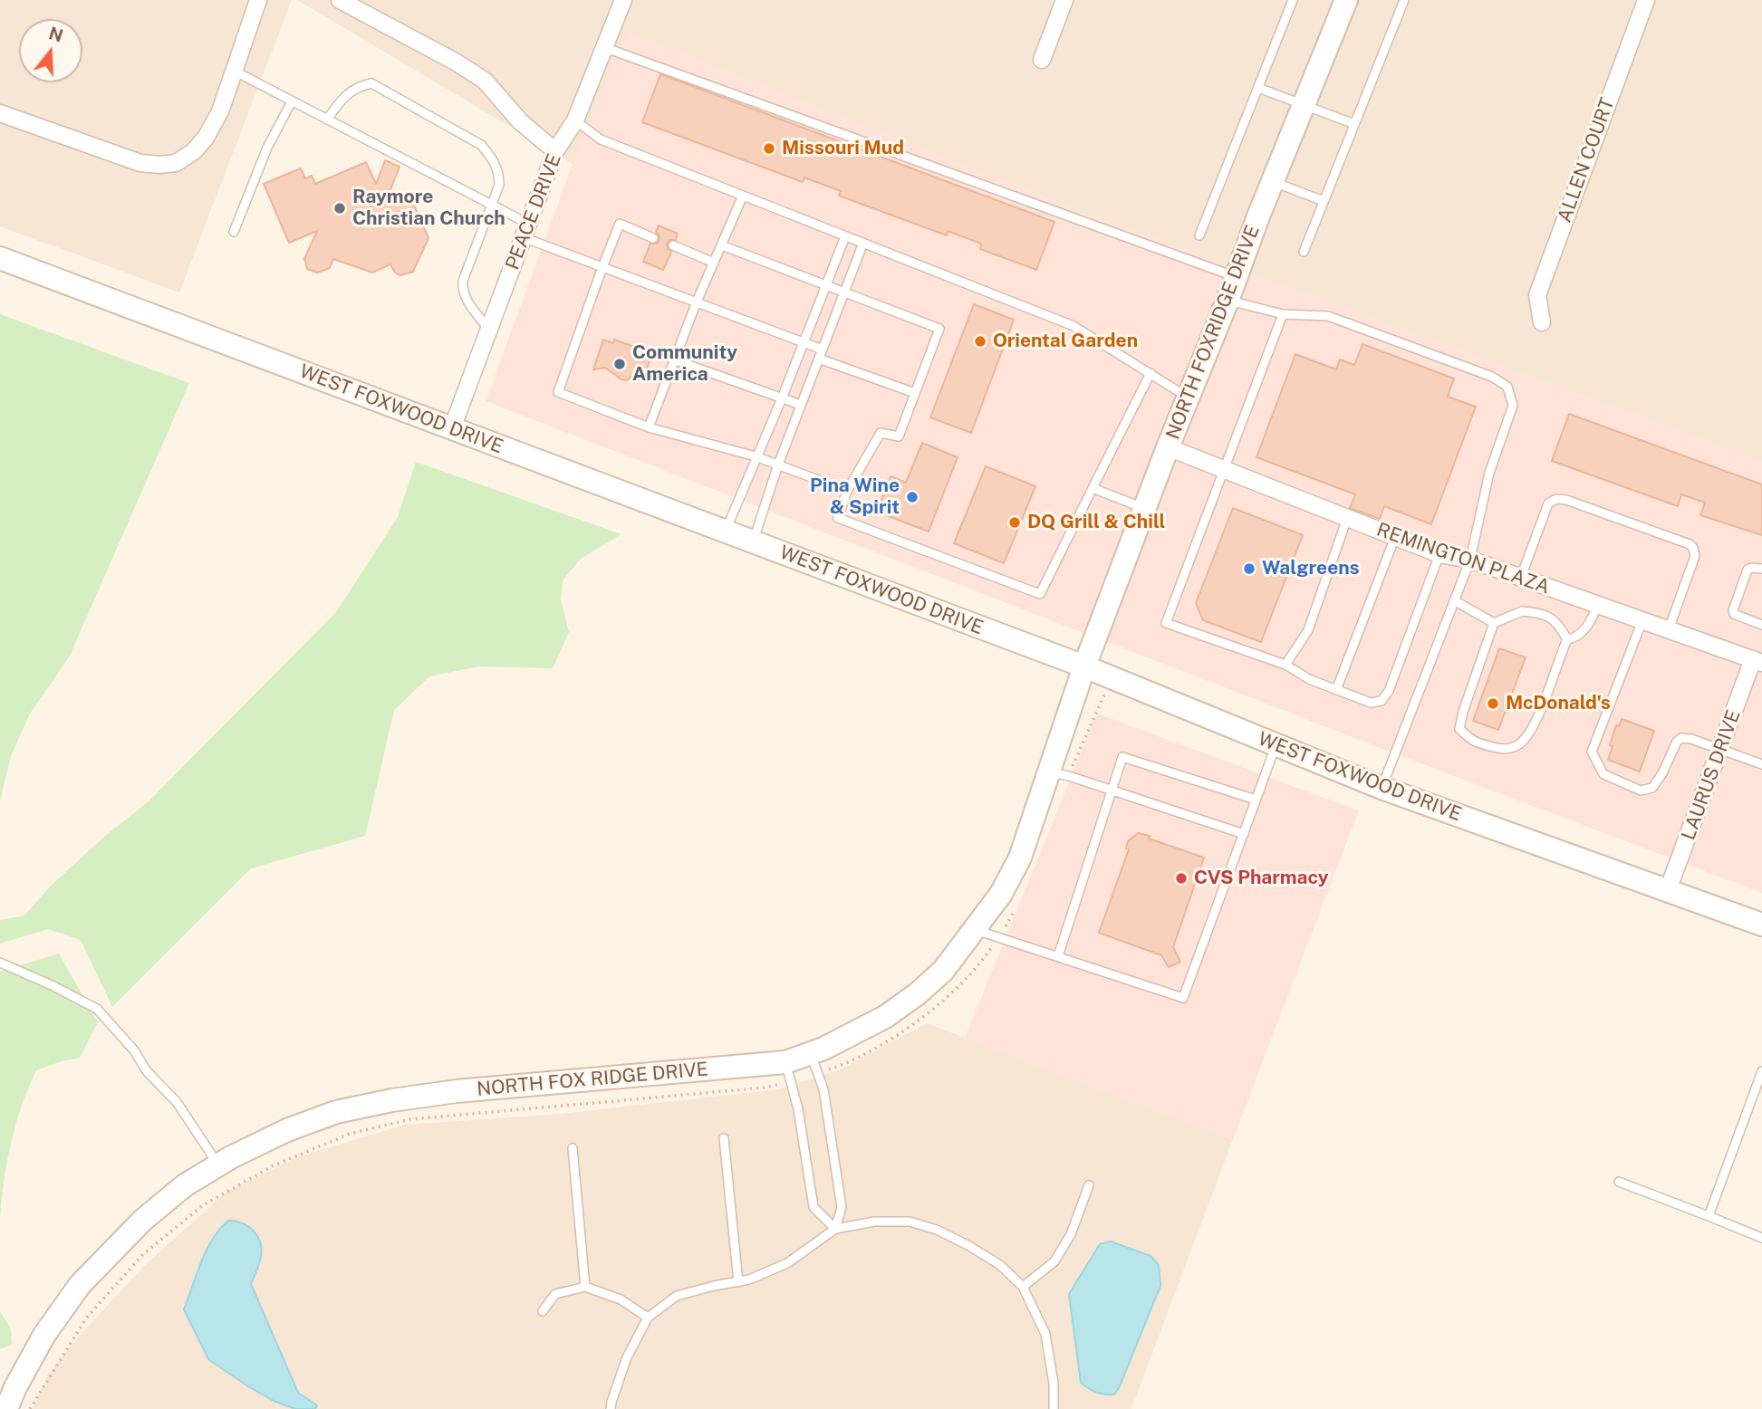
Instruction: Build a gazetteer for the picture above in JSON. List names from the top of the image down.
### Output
{
  "streets": {
    "street": [
      "ALLEN COURT",
      "PEACE DRIVE",
      "NORTH FOXRIDGE DRIVE",
      "WEST FOXWOOD DRIVE",
      "REMINGTON PLAZA",
      "LAURUS DRIVE",
      "NORTH FOX RIDGE DRIVE"
    ]
  },
  "crossings": [
    ["PEACE DRIVE", "WEST FOXWOOD DRIVE"],
    ["NORTH FOXRIDGE DRIVE", "WEST FOXWOOD DRIVE"],
    ["NORTH FOXRIDGE DRIVE", "REMINGTON PLAZA"],
    ["NORTH FOXRIDGE DRIVE", "NORTH FOX RIDGE DRIVE"],
    ["WEST FOXWOOD DRIVE", "LAURUS DRIVE"],
    ["WEST FOXWOOD DRIVE", "NORTH FOX RIDGE DRIVE"],
    ["REMINGTON PLAZA", "LAURUS DRIVE"]
  ],
  "places": [
    "Missouri Mud",
    "Raymore Christian Church",
    "Oriental Garden",
    "Community America",
    "Pina Wine & Spirit",
    "DQ Grill & Chill",
    "Walgreens",
    "McDonald's",
    "CVS Pharmacy"
  ],
  "north": "top"
}
